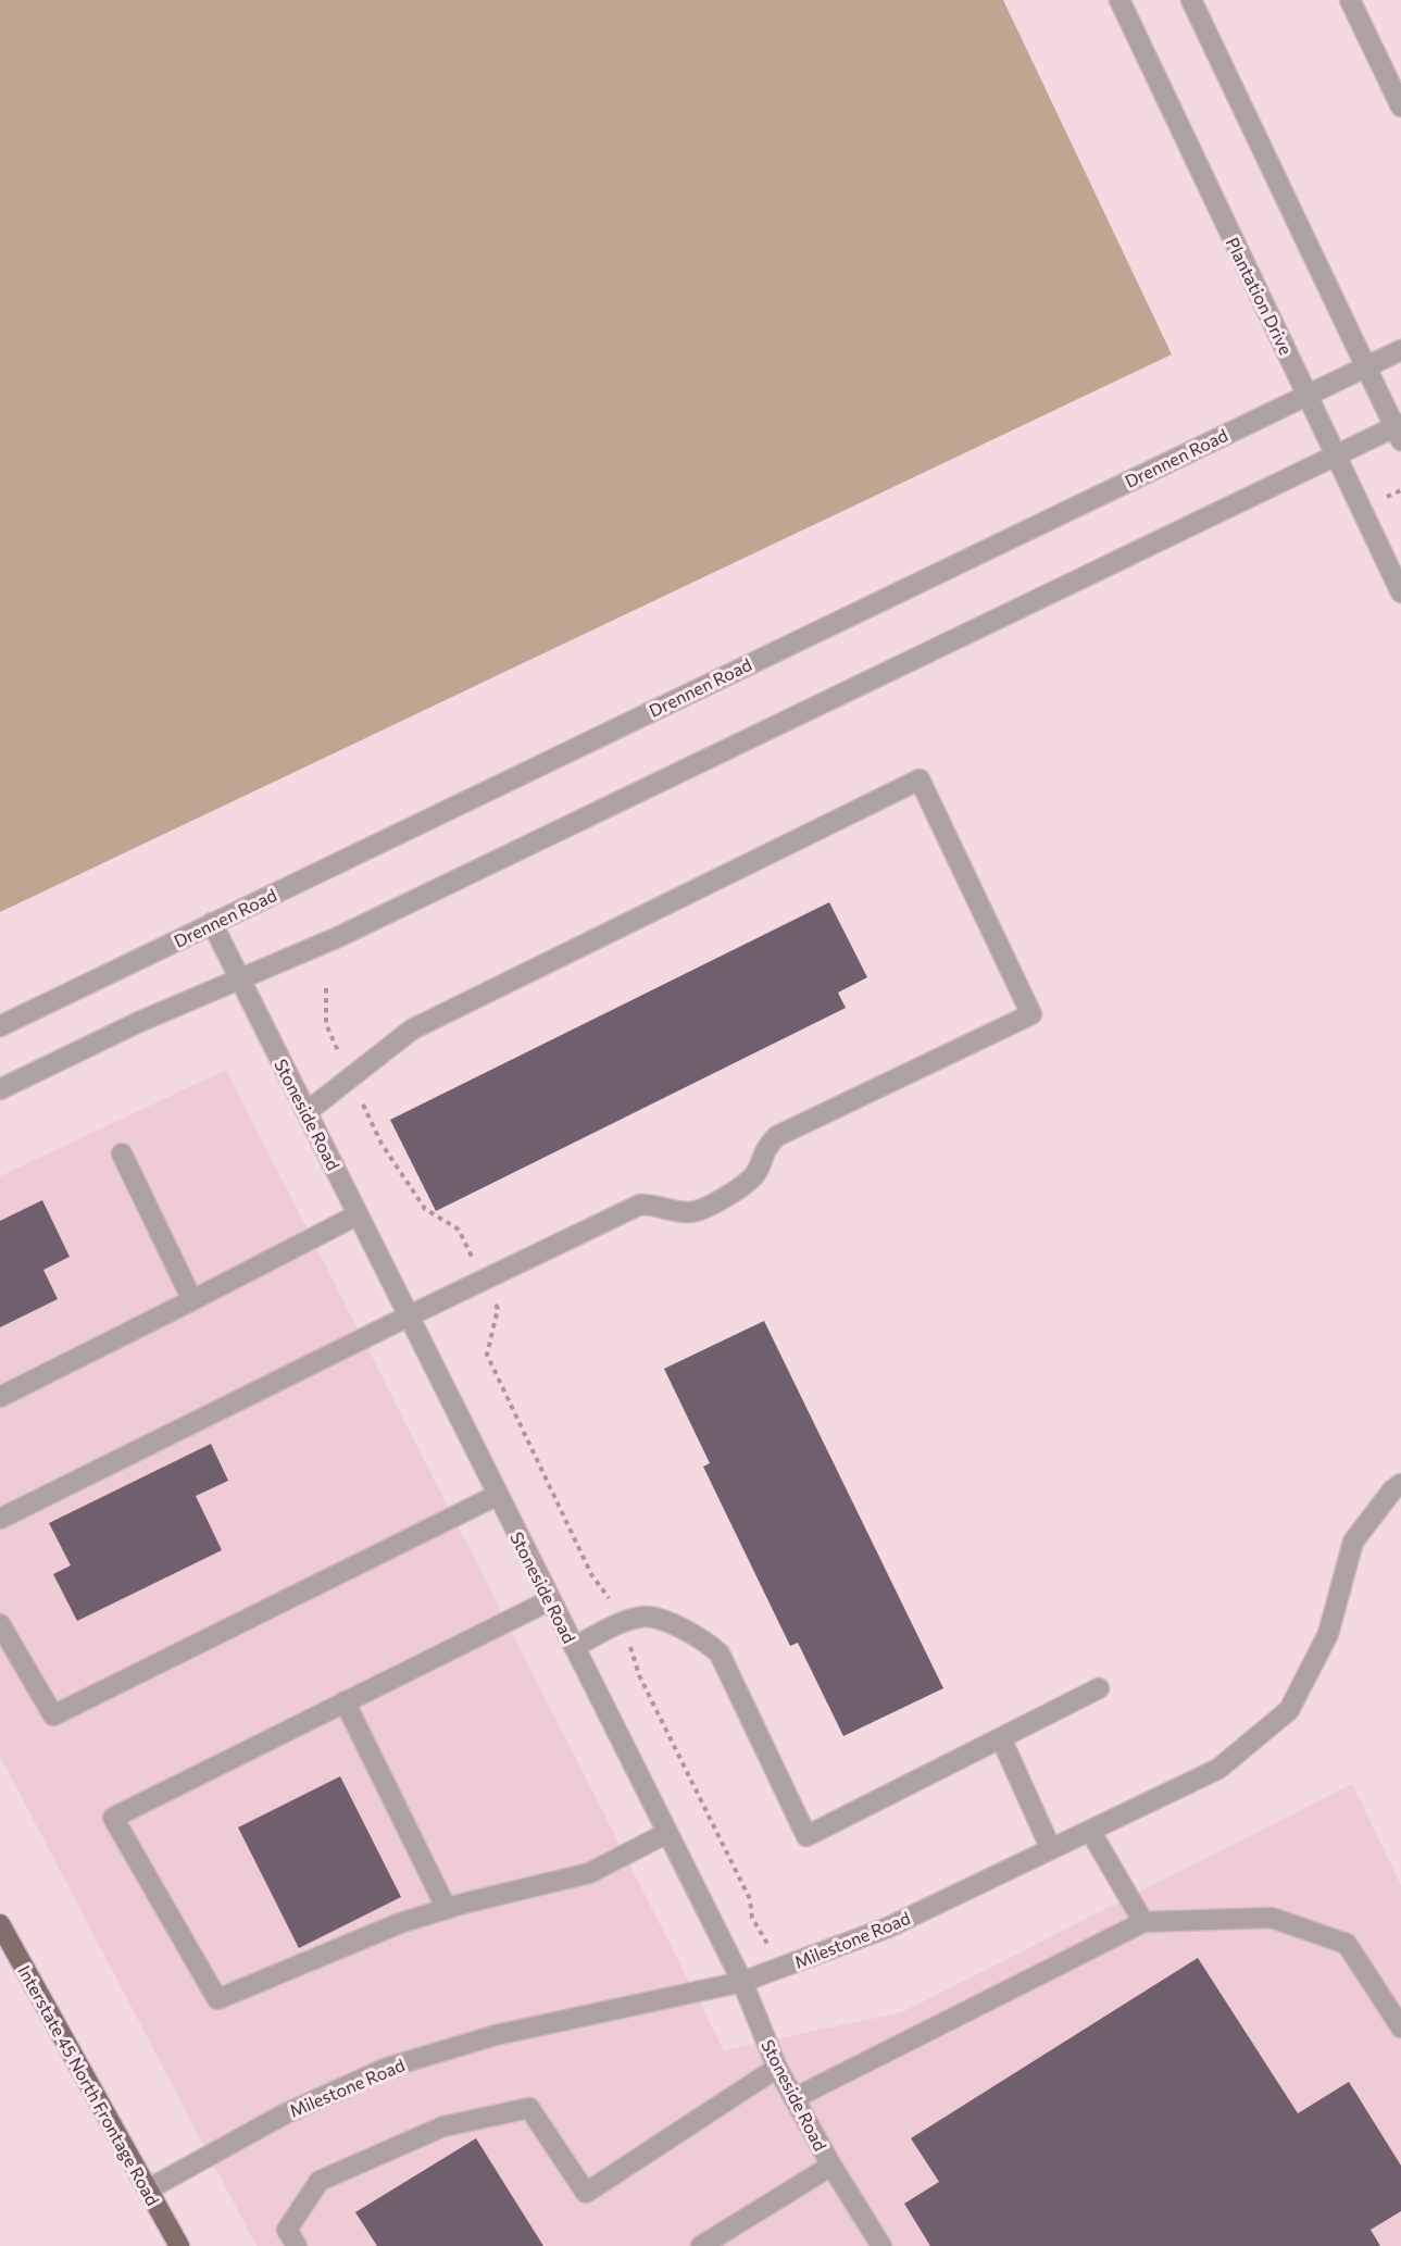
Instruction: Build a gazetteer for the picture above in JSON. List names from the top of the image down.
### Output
{
  "streets": {
    "main road": ["Interstate 45 North Frontage Road"],
    "street": [
      "Plantation Drive",
      "Drennen Road",
      "Stoneside Road",
      "Milestone Road"
    ]
  },
  "crossings": [
    ["Plantation Drive", "Drennen Road"],
    ["Drennen Road", "Stoneside Road"],
    ["Stoneside Road", "Milestone Road"],
    ["Milestone Road", "Interstate 45 North Frontage Road"]
  ]
}
